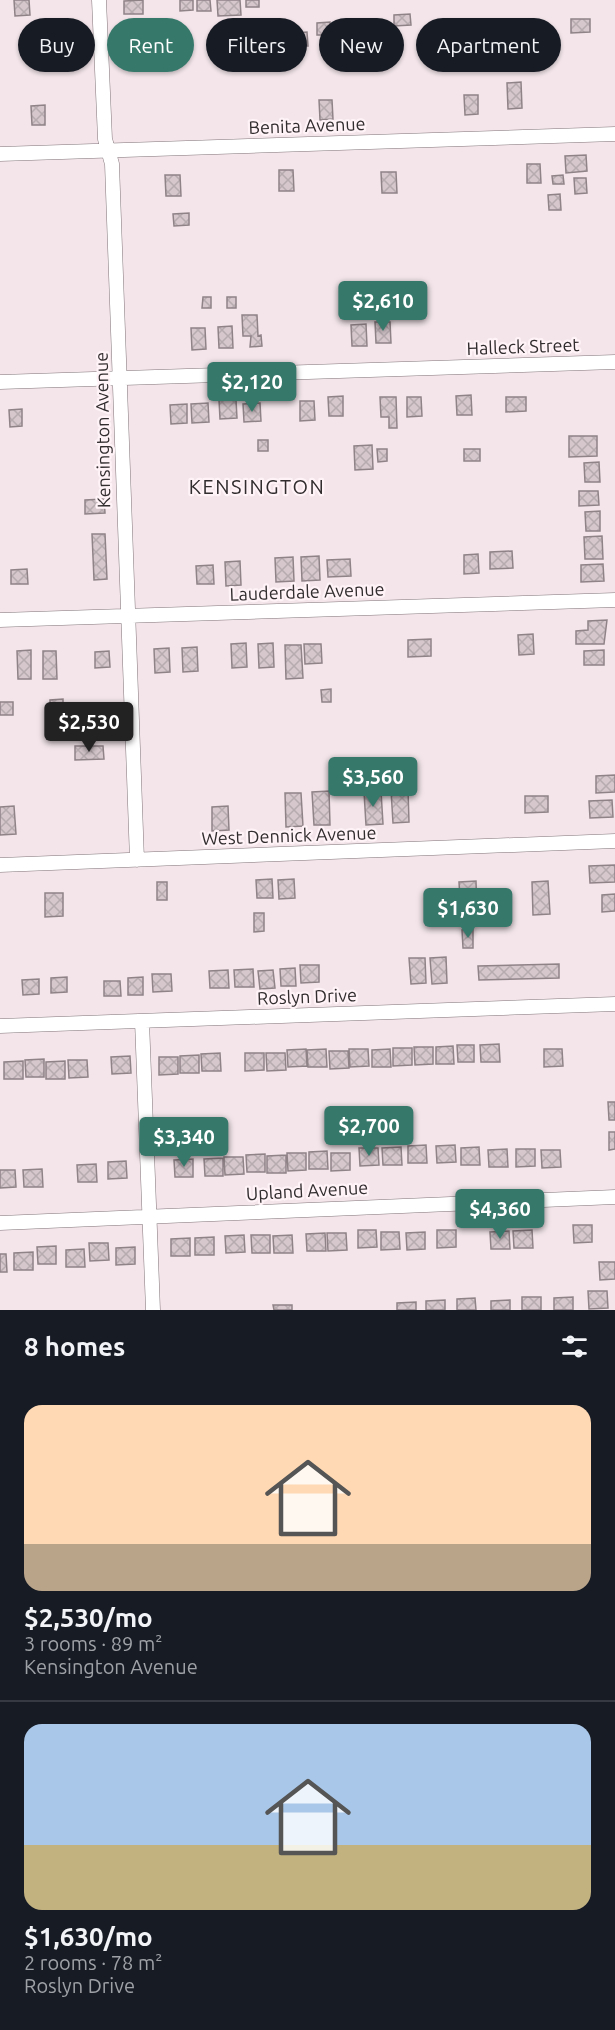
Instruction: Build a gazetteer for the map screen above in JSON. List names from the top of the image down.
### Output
{
  "streets": {
    "street": [
      "Benita Avenue",
      "Halleck Street",
      "Kensington Avenue",
      "Lauderdale Avenue",
      "West Dennick Avenue",
      "Roslyn Drive",
      "Upland Avenue"
    ]
  },
  "crossings": [
    ["Benita Avenue", "Kensington Avenue"],
    ["Halleck Street", "Kensington Avenue"],
    ["Kensington Avenue", "Lauderdale Avenue"],
    ["Kensington Avenue", "West Dennick Avenue"]
  ],
  "districts": ["KENSINGTON"],
  "page": {
    "chip": [
      "Buy",
      "Rent",
      "Filters",
      "New",
      "Apartment"
    ],
    "price": [
      "$2,610",
      "$2,120",
      "$2,530",
      "$3,560",
      "$1,630",
      "$2,700",
      "$3,340",
      "$4,360"
    ],
    "heading": "8 homes",
    "list": [
      {
        "name": "$2,530/mo",
        "note": "3 rooms · 89 m² · Kensington Avenue"
      },
      {
        "name": "$1,630/mo",
        "note": "2 rooms · 78 m² · Roslyn Drive"
      }
    ]
  }
}
